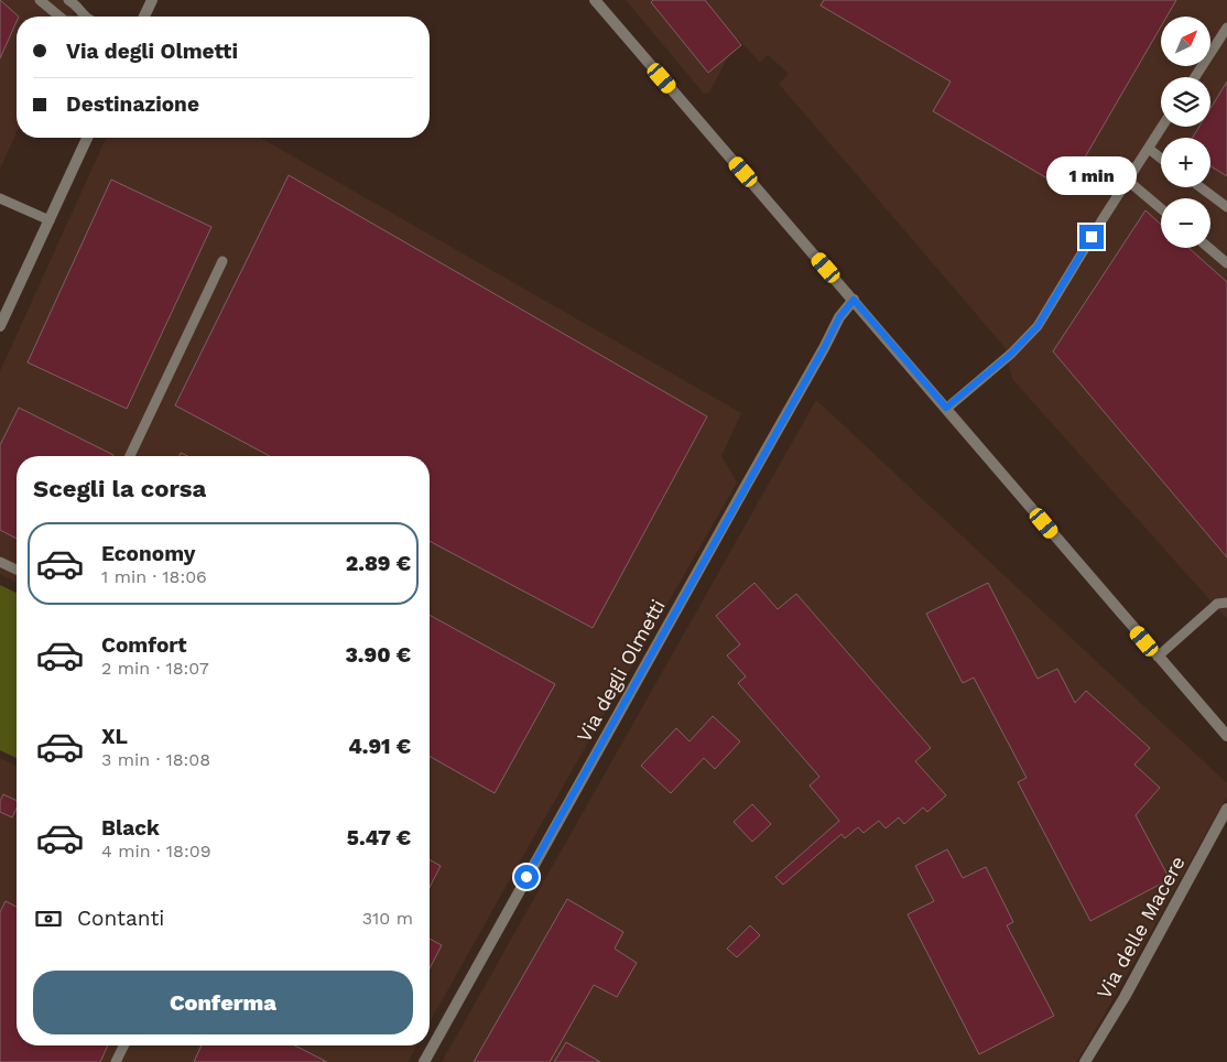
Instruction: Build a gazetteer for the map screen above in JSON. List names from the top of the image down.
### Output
{
  "streets": {
    "street": ["Via degli Olmetti", "Via delle Macere"]
  },
  "north": "top right",
  "page": {
    "map_buttons": ["+", "−"],
    "banner": ["Via degli Olmetti", "Destinazione"],
    "bubble": "1 min",
    "heading": "Scegli la corsa",
    "list": [
      {
        "name": "Economy",
        "note": "1 min · 18:06",
        "value": "2.89 €"
      },
      {
        "name": "Comfort",
        "note": "2 min · 18:07",
        "value": "3.90 €"
      },
      {
        "name": "XL",
        "note": "3 min · 18:08",
        "value": "4.91 €"
      },
      {
        "name": "Black",
        "note": "4 min · 18:09",
        "value": "5.47 €"
      }
    ],
    "pay": ["Contanti", "310 m"],
    "buttons": "Conferma"
  }
}
